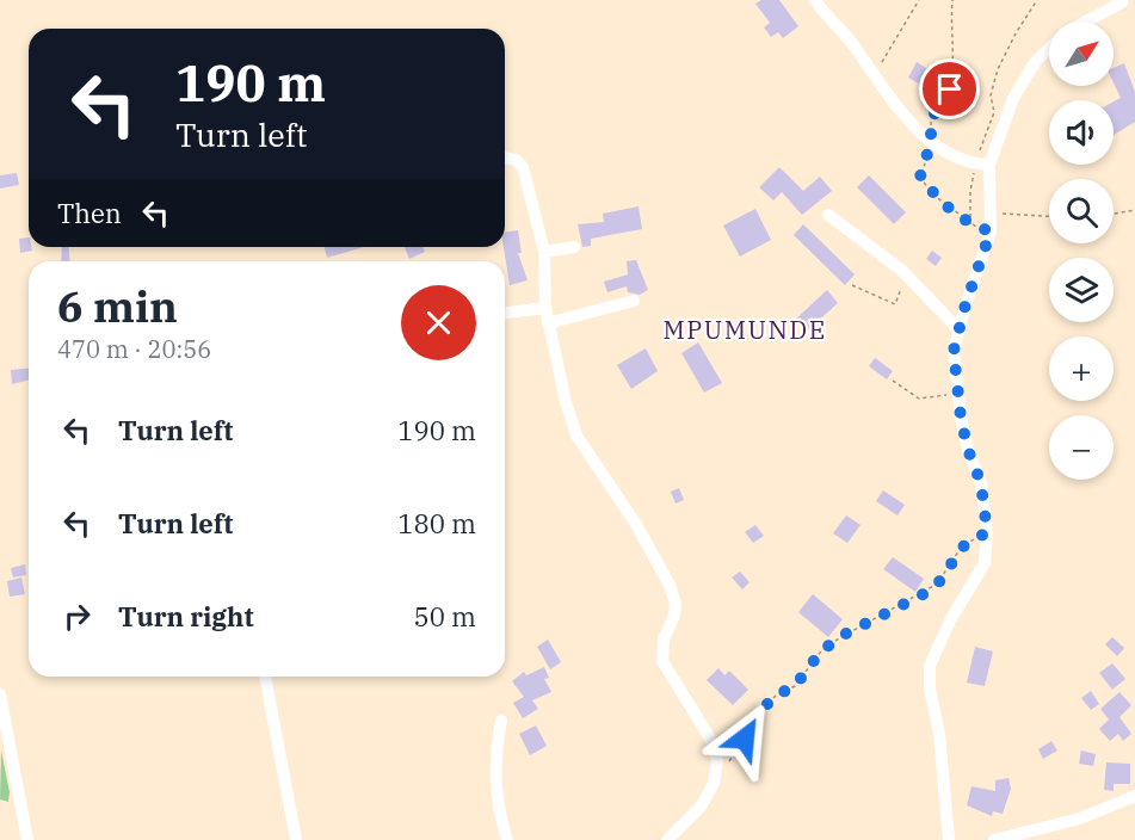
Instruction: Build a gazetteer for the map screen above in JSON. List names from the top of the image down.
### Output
{
  "districts": ["MPUMUNDE"],
  "north": "top right",
  "page": {
    "map_buttons": ["+", "−"],
    "turn": ["190 m", "Turn left"],
    "then": "Then",
    "heading": ["6 min", "470 m · 20:56"],
    "list": [
      {
        "name": "Turn left",
        "value": "190 m"
      },
      {
        "name": "Turn left",
        "value": "180 m"
      },
      {
        "name": "Turn right",
        "value": "50 m"
      }
    ]
  }
}
